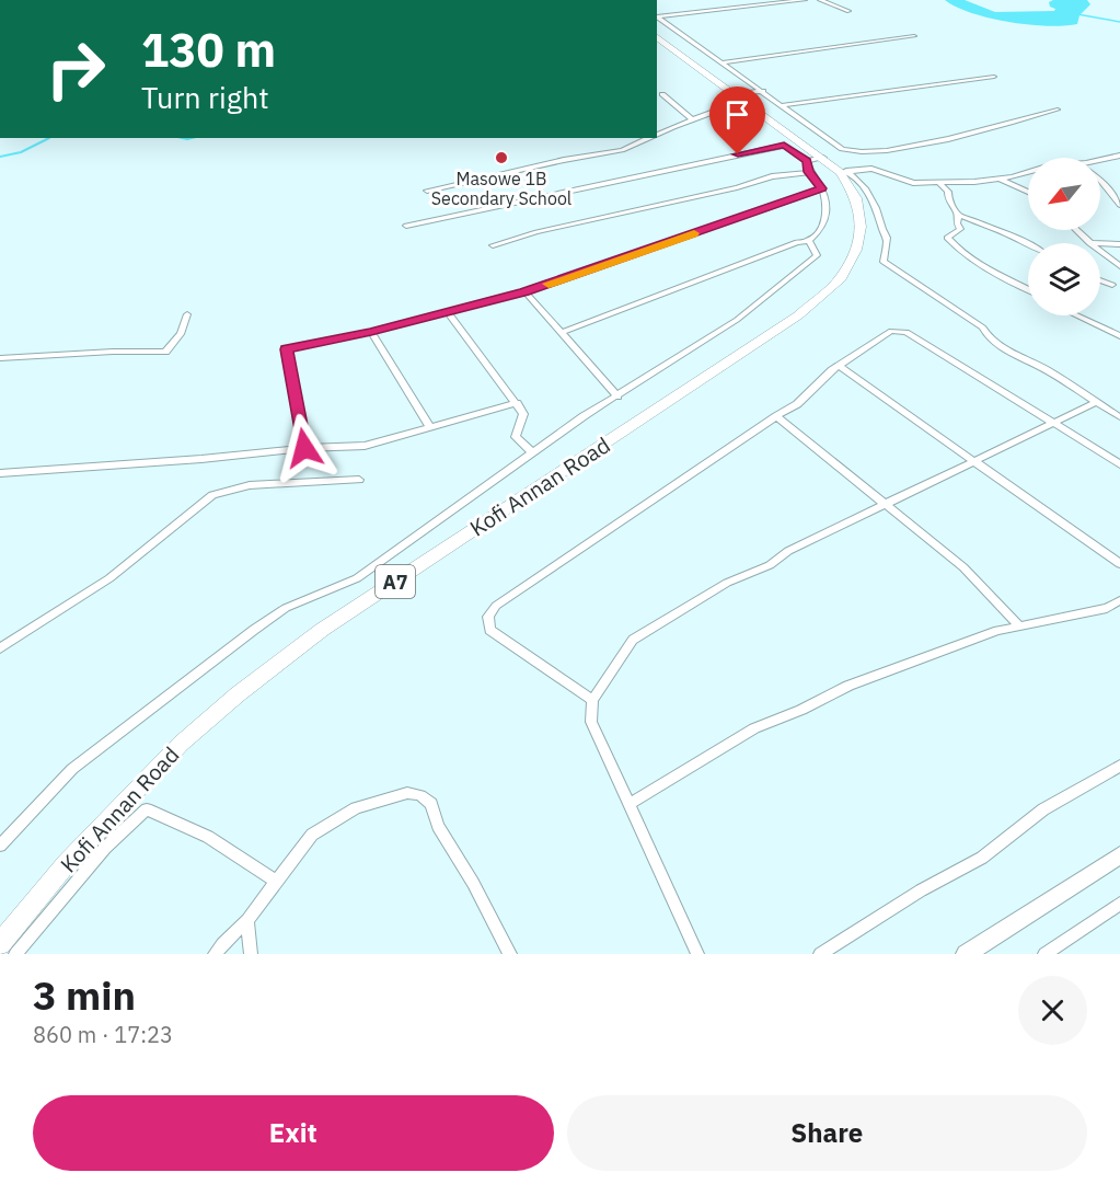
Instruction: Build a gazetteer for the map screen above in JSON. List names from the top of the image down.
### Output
{
  "streets": {
    "main road": ["Kofi Annan Road", "A7"]
  },
  "places": ["Masowe 1B Secondary School"],
  "north": "bottom left",
  "page": {
    "turn": ["130 m", "Turn right"],
    "heading": ["3 min", "860 m · 17:23"],
    "buttons": ["Exit", "Share"]
  }
}
